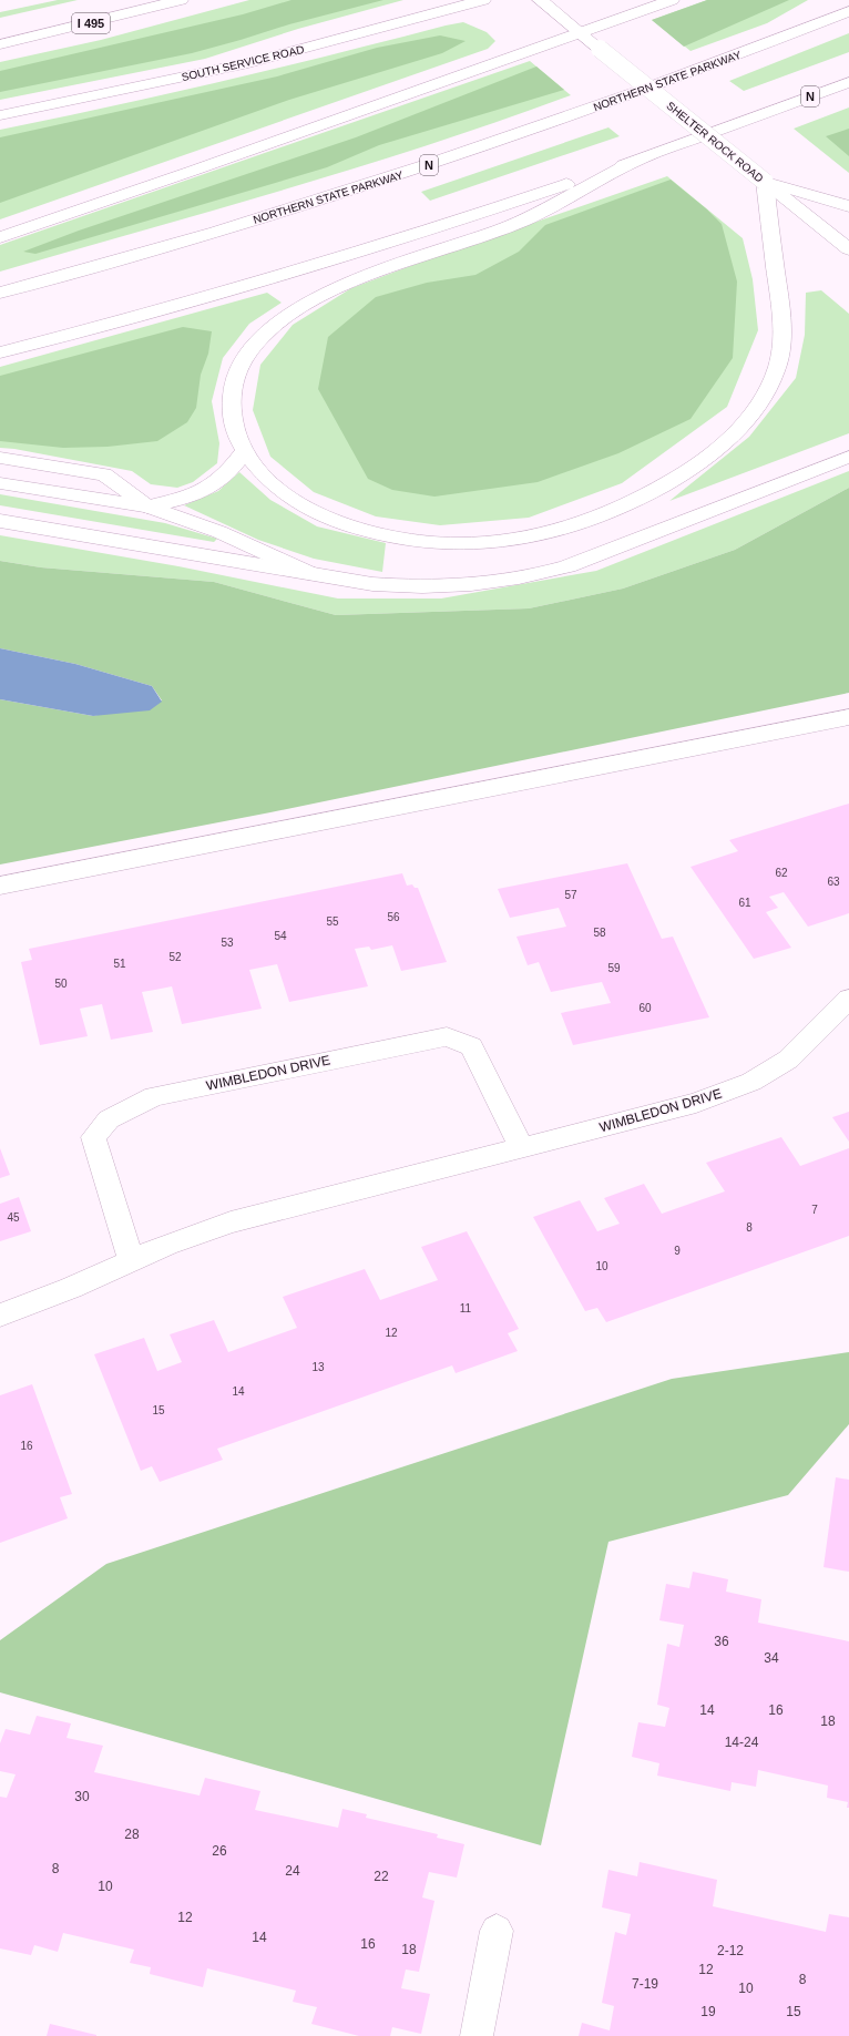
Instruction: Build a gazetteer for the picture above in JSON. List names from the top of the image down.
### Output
{
  "streets": {
    "main road": [
      "I 495",
      "SOUTH SERVICE ROAD",
      "NORTHERN STATE PARKWAY",
      "N",
      "SHELTER ROCK ROAD",
      "WIMBLEDON DRIVE"
    ]
  },
  "house_numbers": [
    "62",
    "63",
    "57",
    "61",
    "56",
    "55",
    "58",
    "54",
    "53",
    "52",
    "51",
    "59",
    "50",
    "60",
    "7",
    "45",
    "8",
    "9",
    "10",
    "11",
    "12",
    "13",
    "14",
    "15",
    "16",
    "36",
    "34",
    "14",
    "16",
    "18",
    "14-24",
    "30",
    "28",
    "26",
    "8",
    "24",
    "22",
    "10",
    "12",
    "14",
    "16",
    "18",
    "2-12",
    "12",
    "8",
    "7-19",
    "10",
    "19",
    "15"
  ]
}
